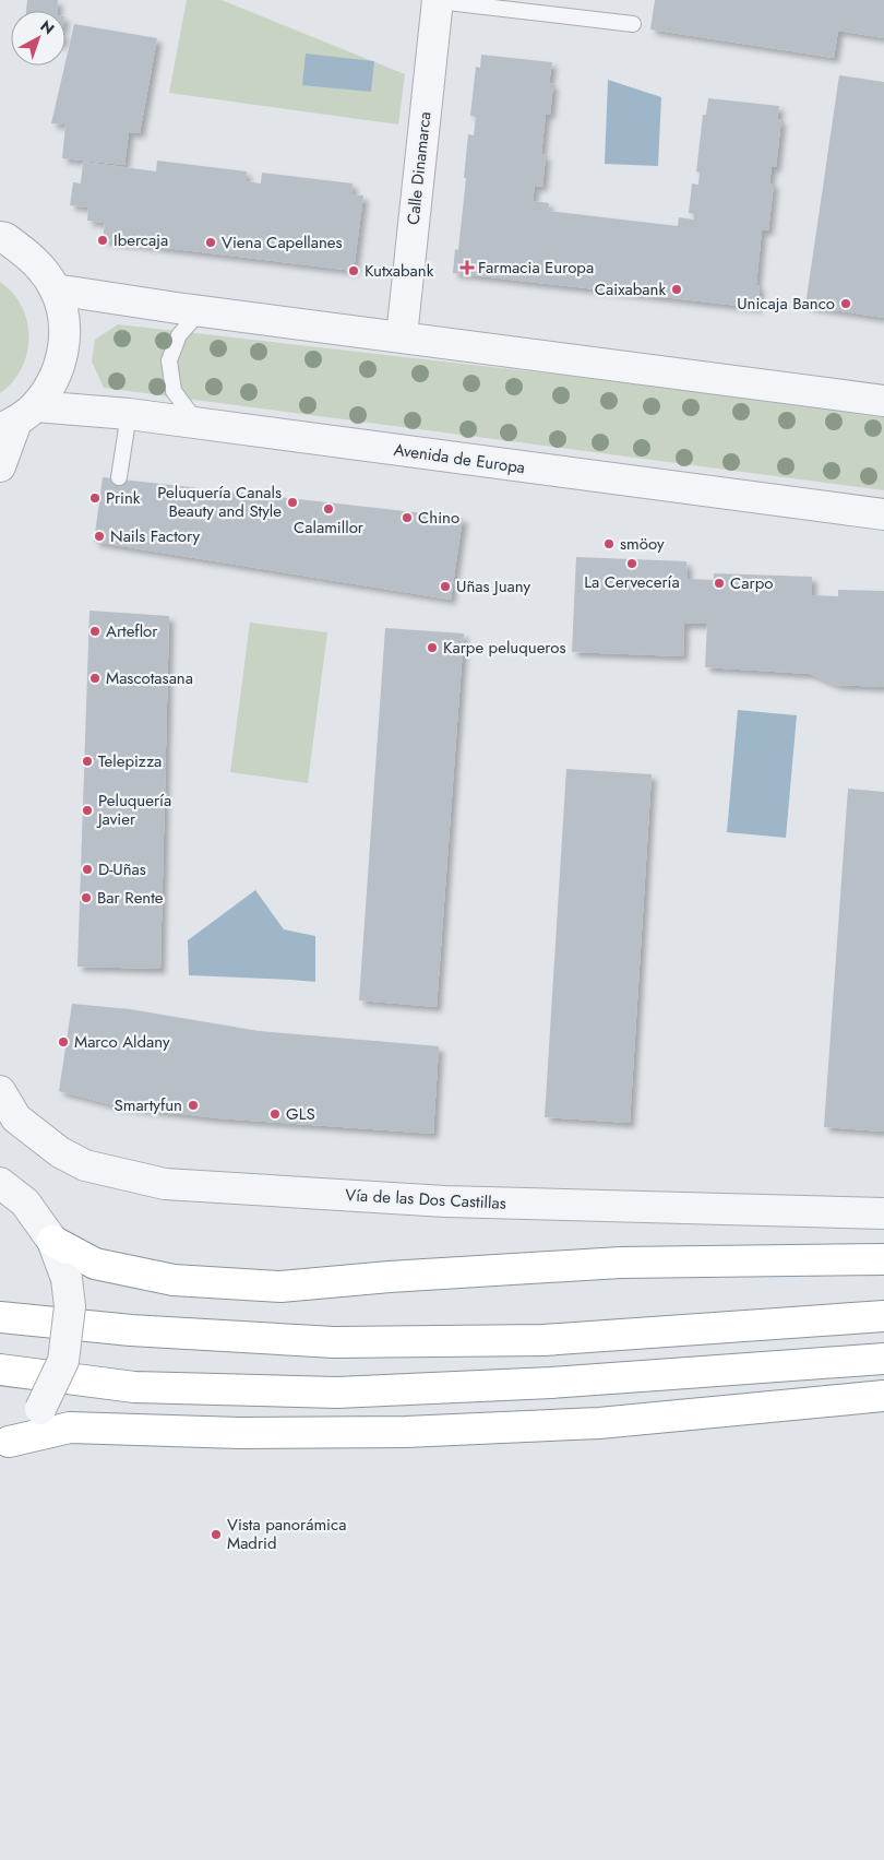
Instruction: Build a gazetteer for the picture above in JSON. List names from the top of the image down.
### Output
{
  "streets": {
    "street": ["Calle Dinamarca", "Avenida de Europa", "Vía de las Dos Castillas"]
  },
  "places": {
    "other": [
      "Ibercaja",
      "Viena Capellanes",
      "Kutxabank",
      "Caixabank",
      "Unicaja Banco",
      "Prink",
      "Peluquería Canals Beauty and Style",
      "Calamillor",
      "Chino",
      "Nails Factory",
      "smöoy",
      "La Cervecería",
      "Carpo",
      "Uñas Juany",
      "Arteflor",
      "Karpe peluqueros",
      "Mascotasana",
      "Telepizza",
      "Peluquería Javier",
      "D-Uñas",
      "Bar Rente",
      "Marco Aldany",
      "Smartyfun",
      "GLS",
      "Vista panorámica Madrid"
    ],
    "health": ["Farmacia Europa"]
  },
  "north": "top right"
}
